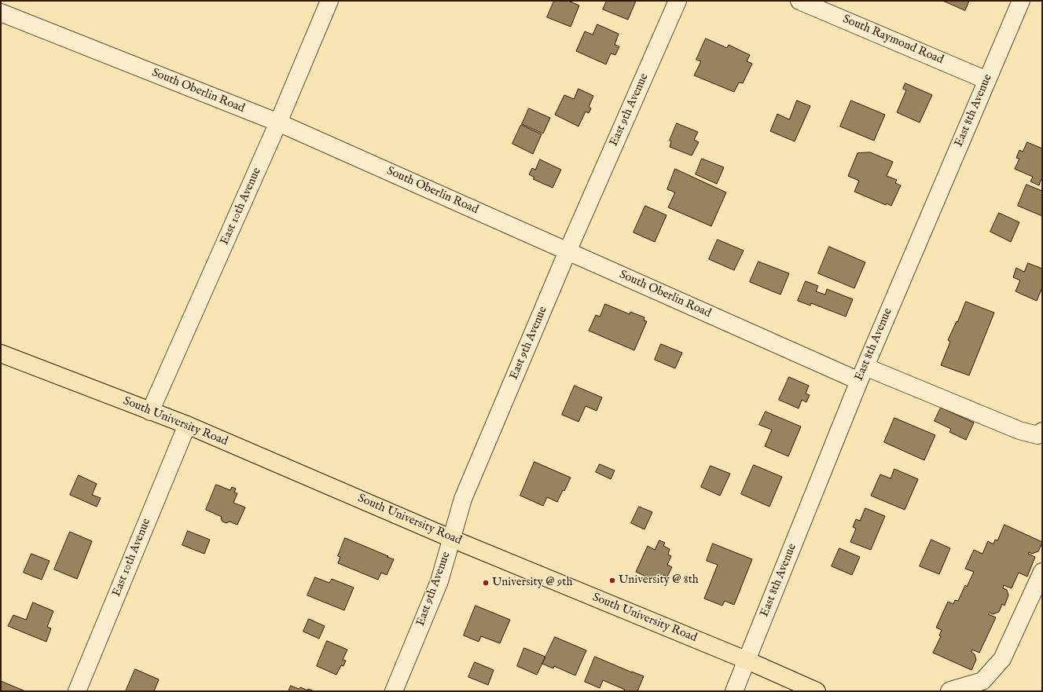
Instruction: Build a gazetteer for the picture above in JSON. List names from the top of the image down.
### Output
{
  "streets": {
    "main road": ["South University Road"],
    "street": [
      "South Raymond Road",
      "South Oberlin Road",
      "East 9th Avenue",
      "East 8th Avenue",
      "East 10th Avenue"
    ]
  },
  "crossings": [
    ["South Raymond Road", "East 8th Avenue"],
    ["South Oberlin Road", "East 9th Avenue"],
    ["South Oberlin Road", "East 8th Avenue"],
    ["South Oberlin Road", "East 10th Avenue"],
    ["East 9th Avenue", "South University Road"],
    ["East 8th Avenue", "South University Road"],
    ["East 10th Avenue", "South University Road"]
  ],
  "places": ["University @ 8th", "University @ 9th"]
}
